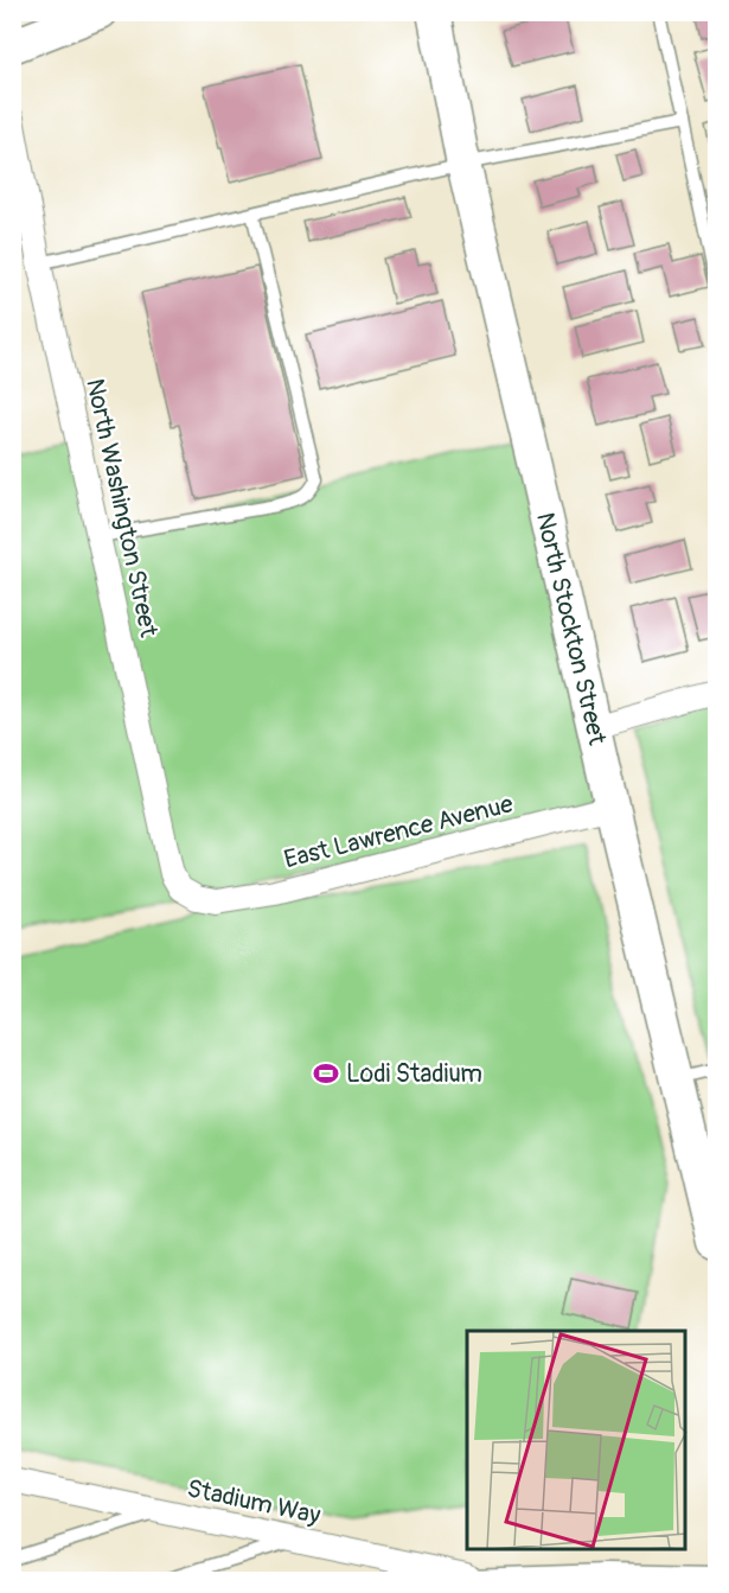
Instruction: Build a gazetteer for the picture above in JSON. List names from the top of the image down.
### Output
{
  "streets": {
    "street": [
      "North Washington Street",
      "North Stockton Street",
      "East Lawrence Avenue",
      "Stadium Way"
    ]
  },
  "crossings": [
    ["North Washington Street", "East Lawrence Avenue"],
    ["North Stockton Street", "East Lawrence Avenue"]
  ],
  "places": {
    "sports": ["Lodi Stadium"]
  }
}
